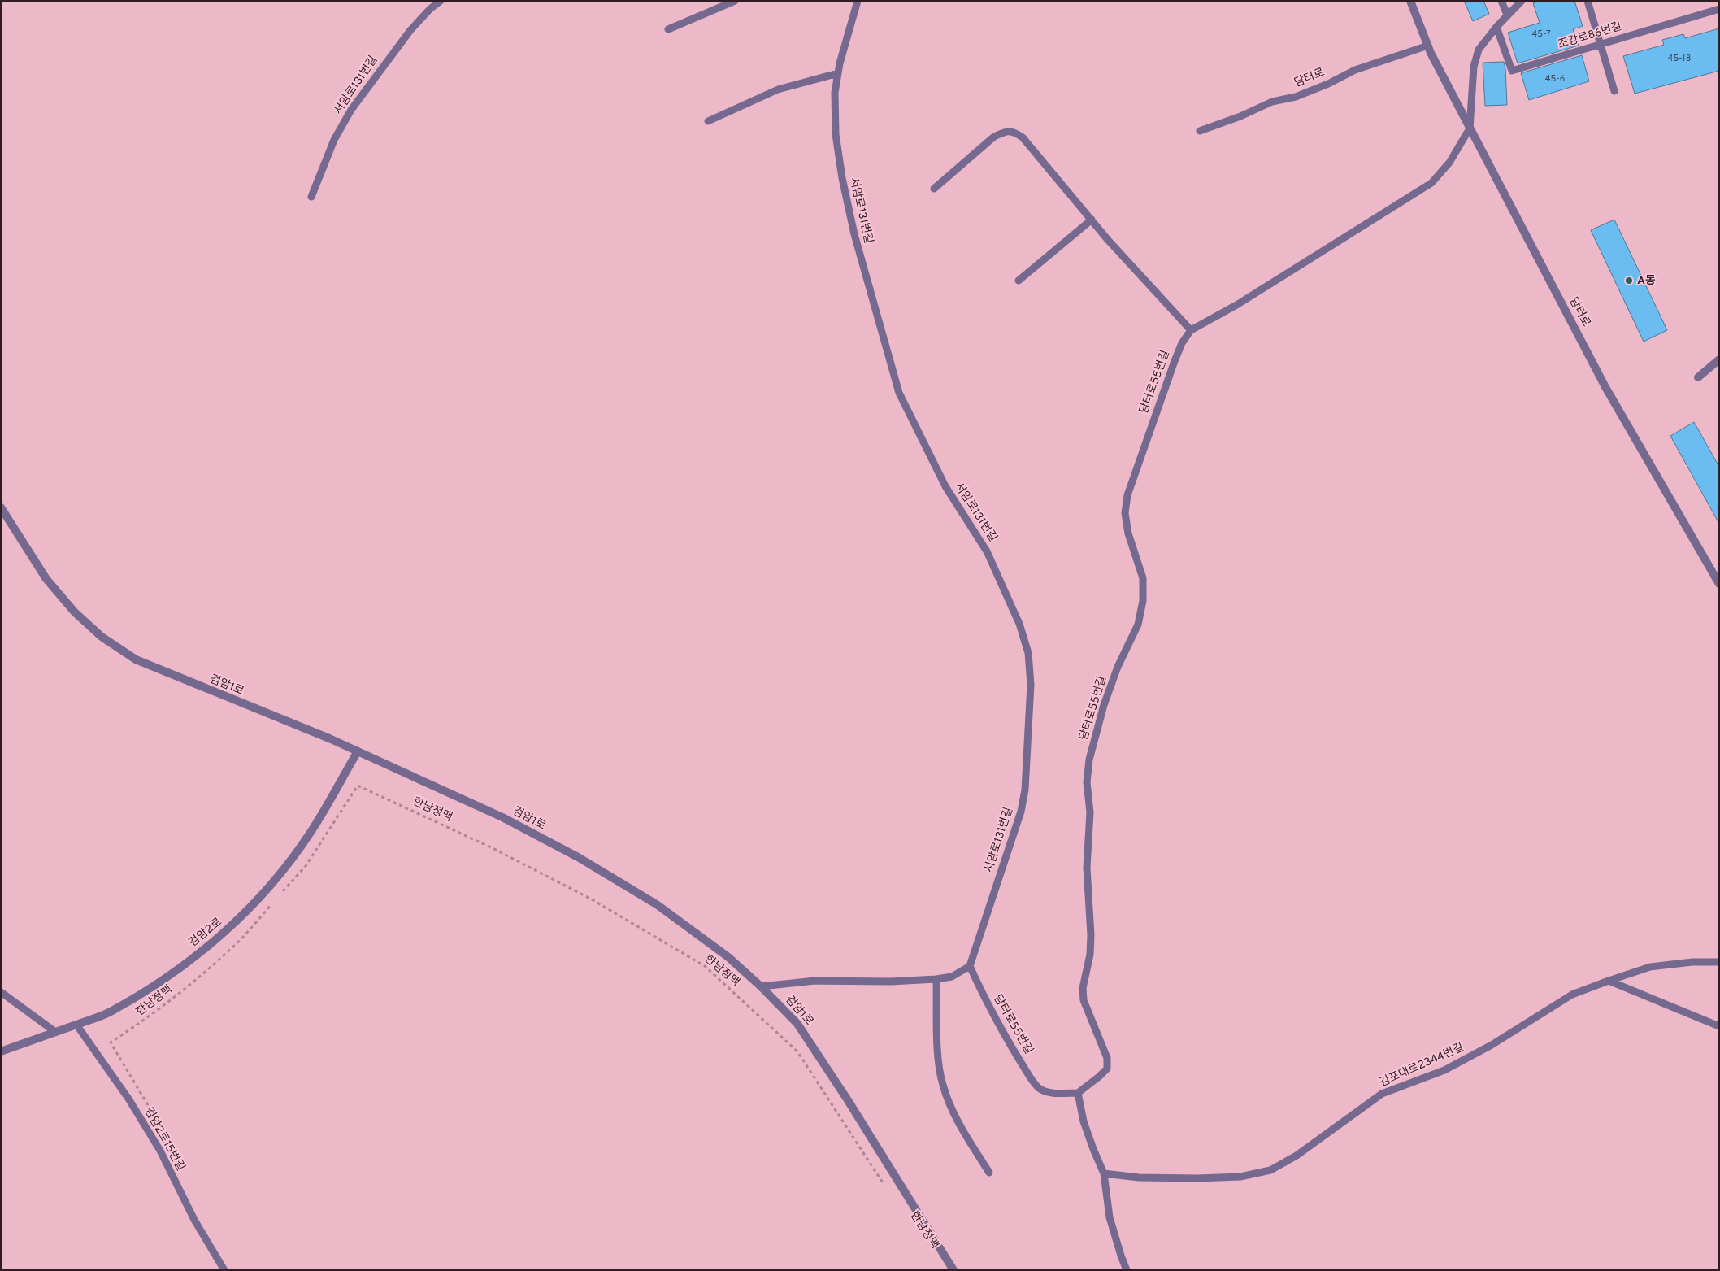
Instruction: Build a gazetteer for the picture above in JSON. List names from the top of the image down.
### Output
{
  "streets": {
    "street": ["담터로", "검암1로", "검암2로"],
    "lane": [
      "조강로86번길",
      "서암로131번길",
      "담터로55번길",
      "김포대로2344번길",
      "검암2로15번길"
    ],
    "path": ["한남정맥"]
  },
  "crossings": [
    ["담터로", "담터로55번길"],
    ["서암로131번길", "담터로55번길"],
    ["검암1로", "검암2로"],
    ["검암2로", "검암2로15번길"]
  ],
  "places": ["A동"],
  "house_numbers": ["45-7", "45-18", "45-6"]
}
